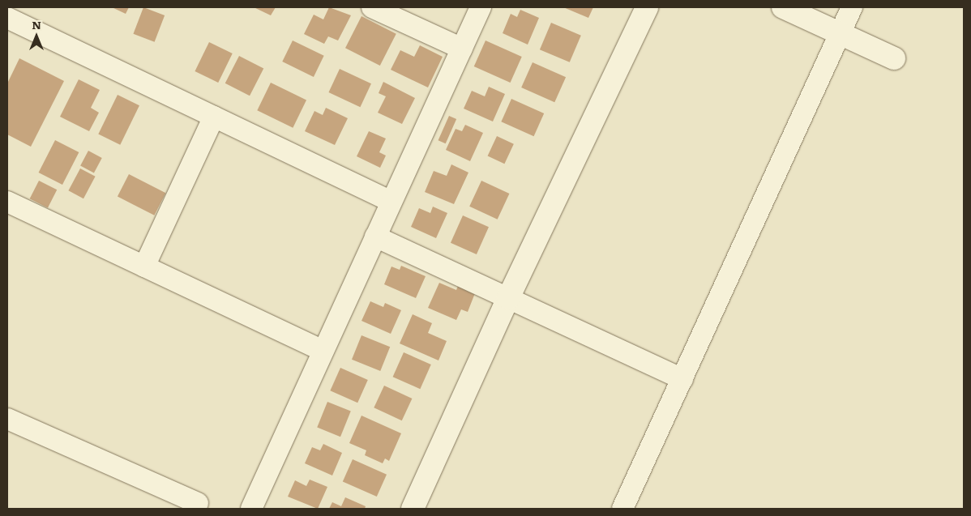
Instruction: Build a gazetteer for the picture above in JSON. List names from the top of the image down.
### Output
{
  "north": "top"
}
